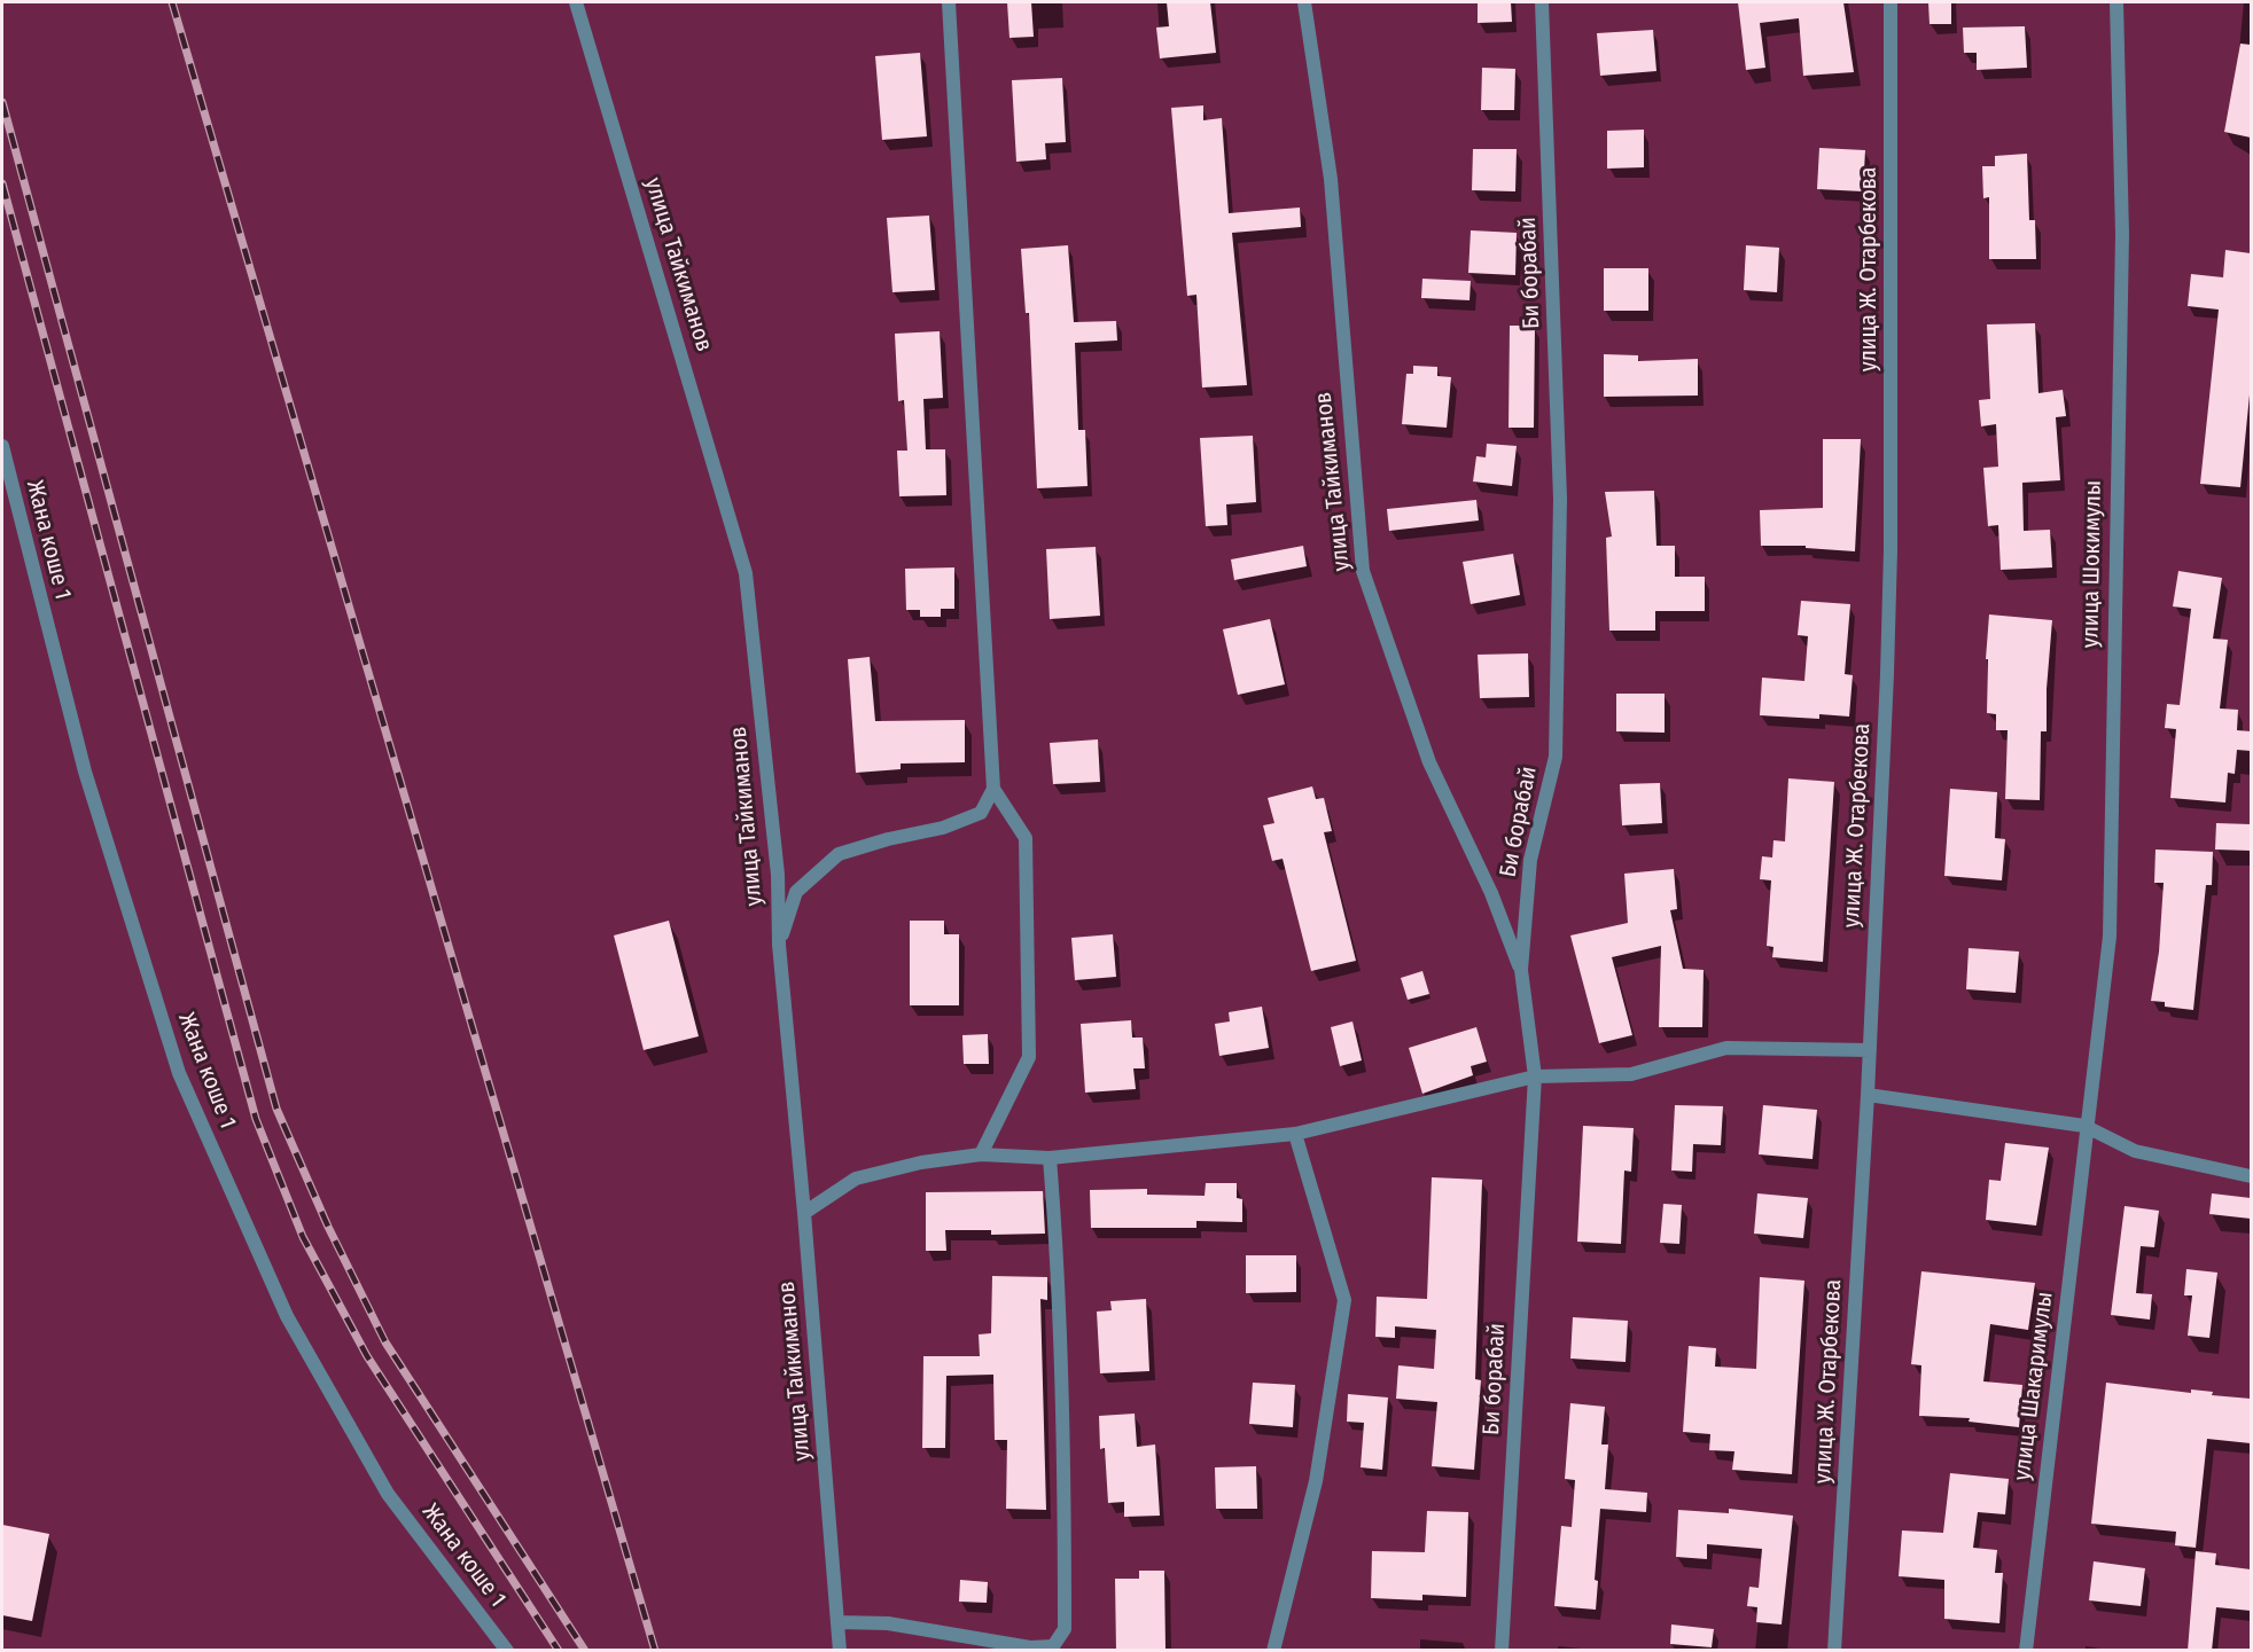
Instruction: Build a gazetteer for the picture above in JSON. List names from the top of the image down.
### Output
{
  "streets": {
    "street": [
      "улица Тайкиманов",
      "улица Ж. Отарбекова",
      "Би борабай",
      "Жана коше 1",
      "улица Шокимулы",
      "улица Шакаримулы"
    ]
  },
  "crossings": [
    ["улица Тайкиманов", "Би борабай"],
    ["улица Шокимулы", "улица Шакаримулы"]
  ]
}
